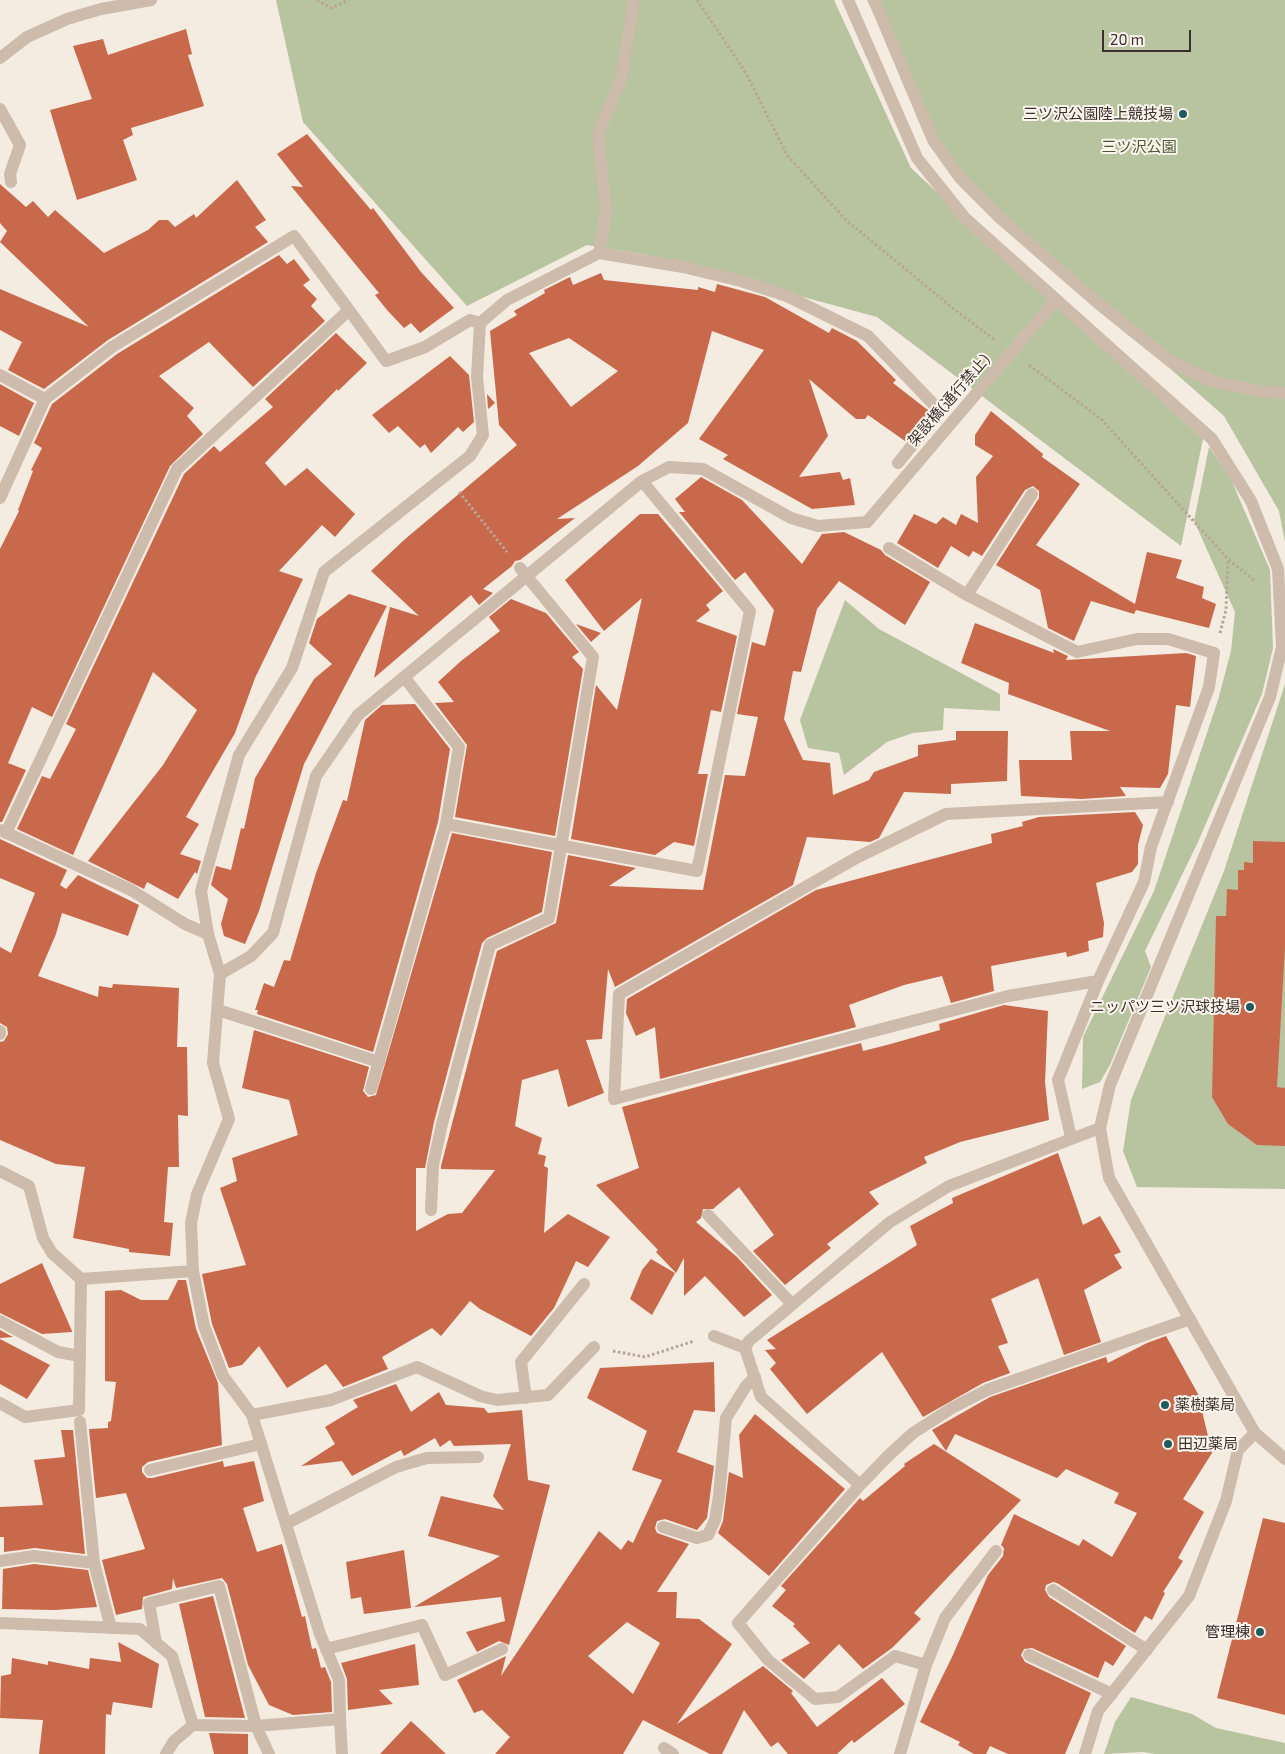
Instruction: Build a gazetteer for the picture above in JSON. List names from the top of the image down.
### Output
{
  "streets": {
    "street": ["架設橋(通行禁止)"]
  },
  "parks": ["三ツ沢公園"],
  "places": [
    "三ツ沢公園陸上競技場",
    "ニッパツ三ツ沢球技場",
    "薬樹薬局",
    "田辺薬局",
    "管理棟"
  ],
  "scale_bar": "20 m"
}
